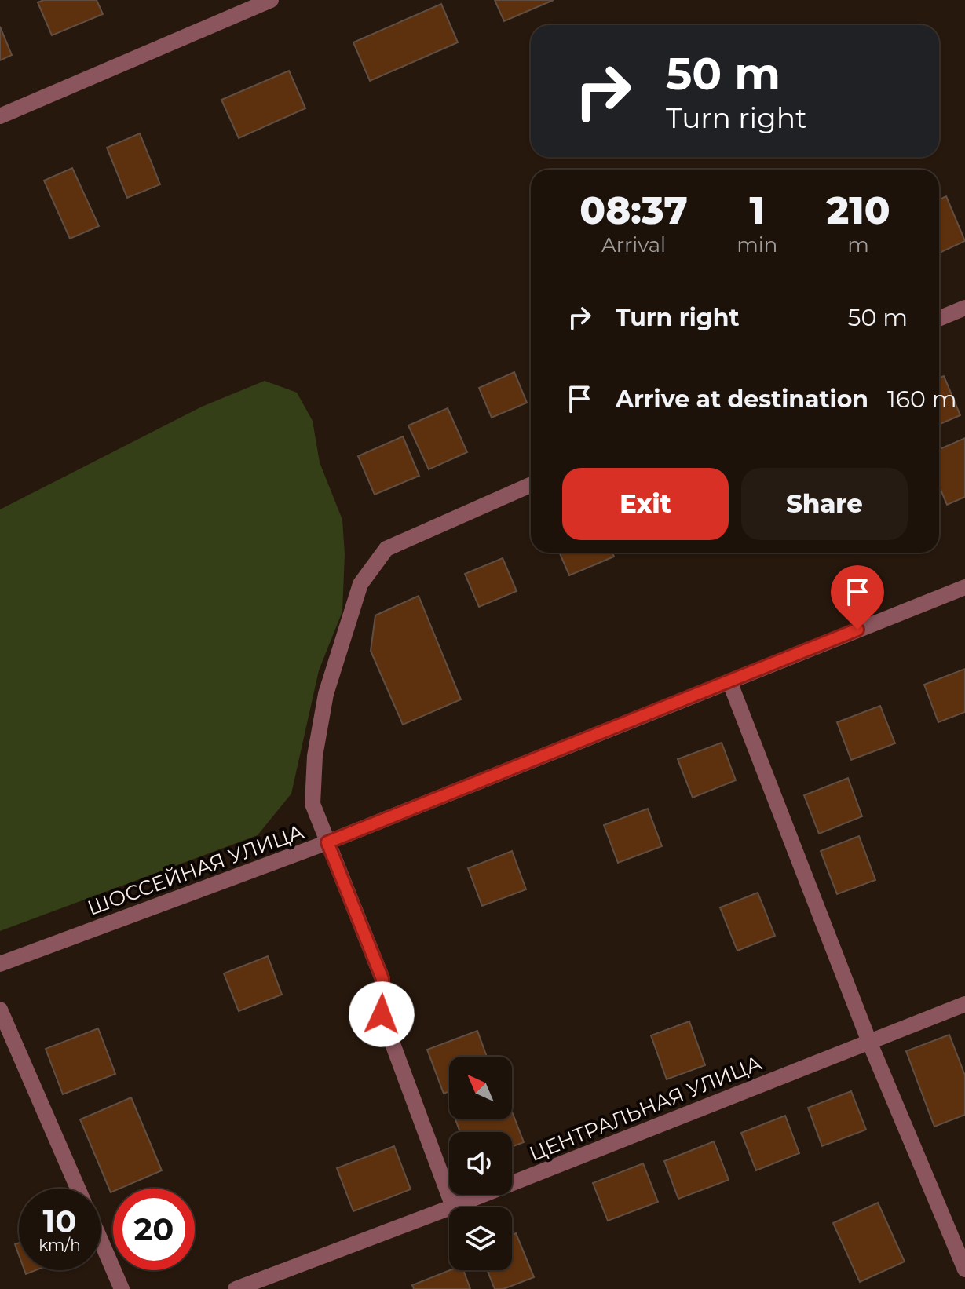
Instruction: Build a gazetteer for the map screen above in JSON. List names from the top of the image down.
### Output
{
  "streets": {
    "street": ["ШОССЕЙНАЯ УЛИЦА", "ЦЕНТРАЛЬНАЯ УЛИЦА"]
  },
  "north": "top left",
  "page": {
    "turn": ["50 m", "Turn right"],
    "eta": [
      "08:37",
      "Arrival",
      "1",
      "min",
      "210",
      "m"
    ],
    "list": [
      {
        "name": "Turn right",
        "value": "50 m"
      },
      {
        "name": "Arrive at destination",
        "value": "160 m"
      }
    ],
    "buttons": ["Exit", "Share"],
    "speed": "10 km/h",
    "limit": "20"
  }
}
